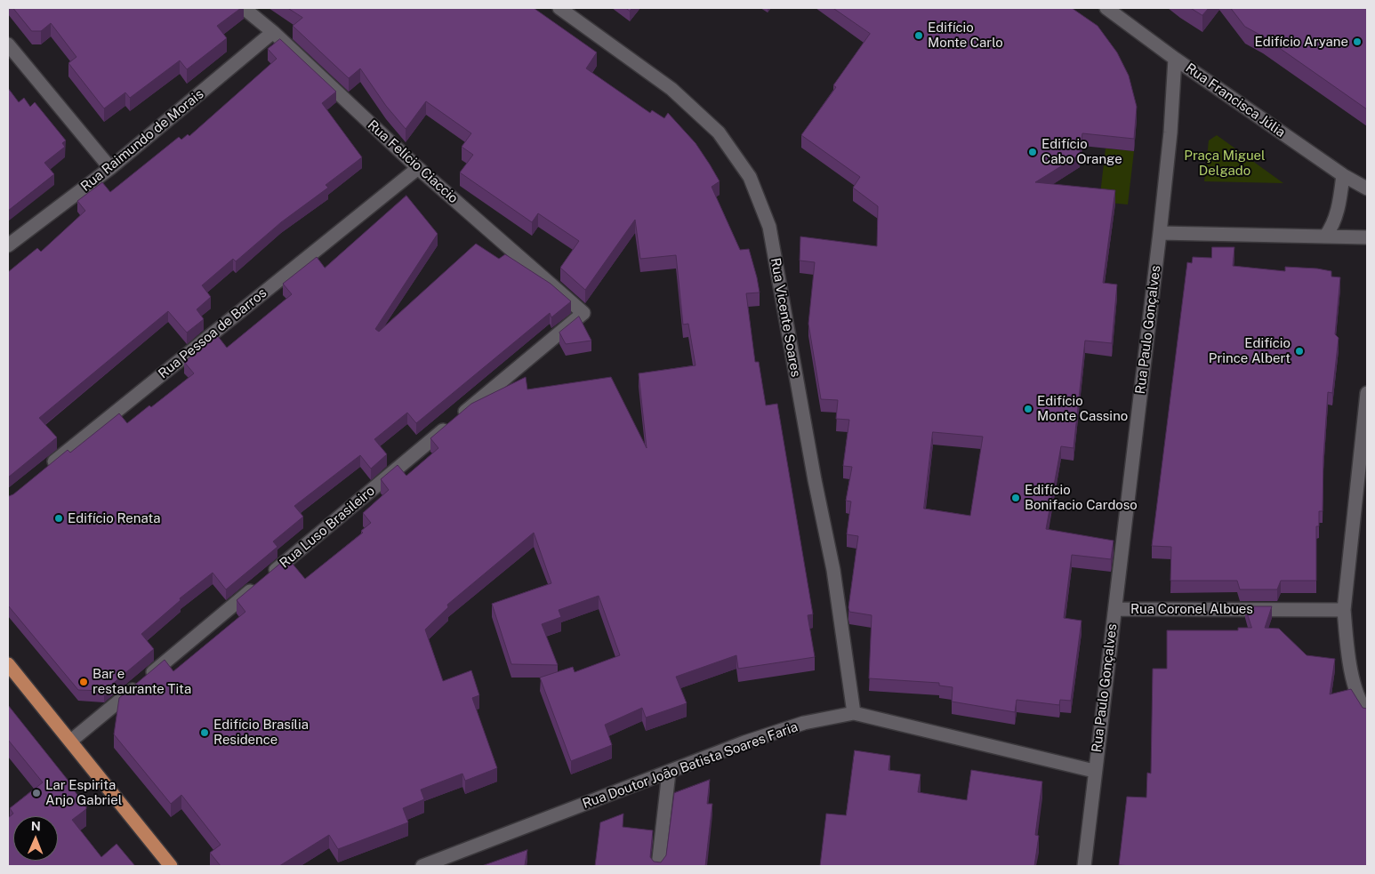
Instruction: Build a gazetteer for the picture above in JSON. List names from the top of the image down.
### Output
{
  "streets": {
    "street": [
      "Rua Francisca Júlia",
      "Rua Raimundo de Morais",
      "Rua Felício Ciaccio",
      "Rua Vicente Soares",
      "Rua Paulo Gonçalves",
      "Rua Pessoa de Barros",
      "Rua Luso Brasileiro",
      "Rua Coronel Albues",
      "Rua Doutor João Batista Soares Faria"
    ]
  },
  "crossings": [
    ["Rua Francisca Júlia", "Rua Paulo Gonçalves"],
    ["Rua Raimundo de Morais", "Rua Felício Ciaccio"],
    ["Rua Felício Ciaccio", "Rua Pessoa de Barros"],
    ["Rua Felício Ciaccio", "Rua Luso Brasileiro"],
    ["Rua Vicente Soares", "Rua Doutor João Batista Soares Faria"],
    ["Rua Paulo Gonçalves", "Rua Coronel Albues"],
    ["Rua Paulo Gonçalves", "Rua Doutor João Batista Soares Faria"]
  ],
  "parks": ["Praça Miguel Delgado"],
  "places": [
    "Edifício Monte Carlo",
    "Edifício Aryane",
    "Edifício Cabo Orange",
    "Edifício Prince Albert",
    "Edifício Monte Cassino",
    "Edifício Bonifacio Cardoso",
    "Edifício Renata",
    "Bar e restaurante Tita",
    "Edifício Brasília Residence",
    "Lar Espirita Anjo Gabriel"
  ],
  "north": "top"
}
